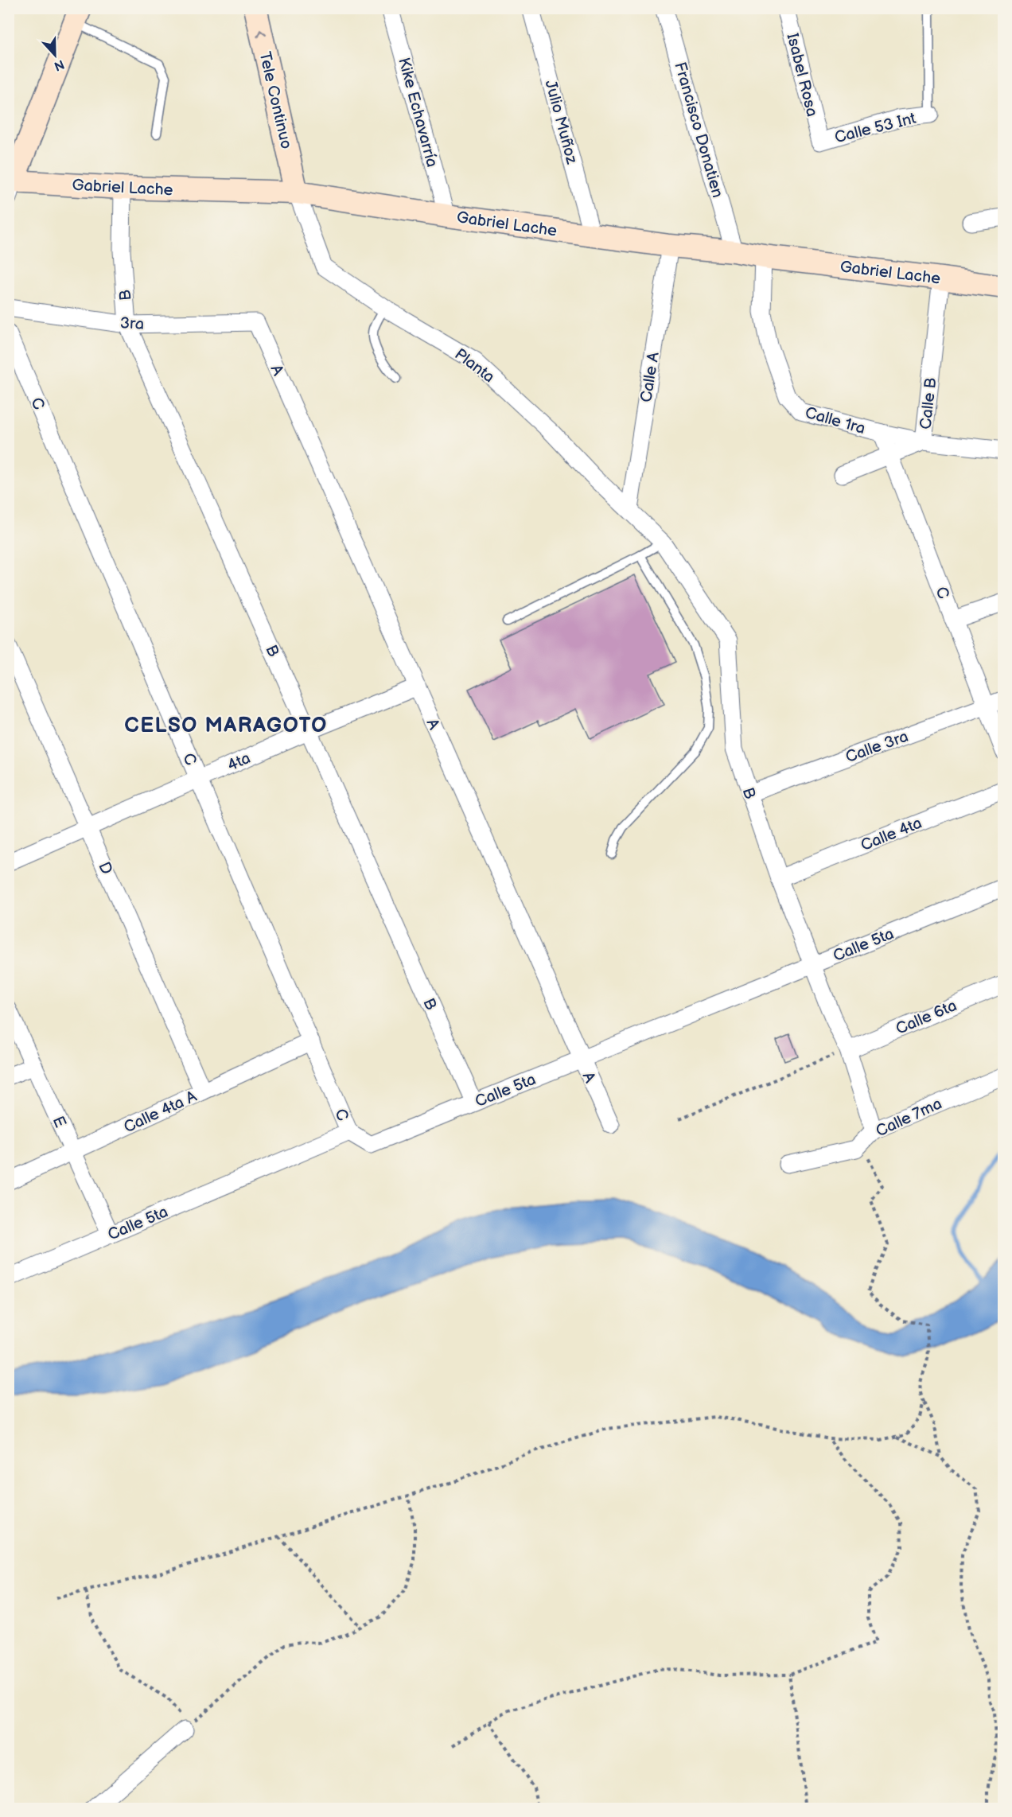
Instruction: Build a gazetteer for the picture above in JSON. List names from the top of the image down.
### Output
{
  "streets": {
    "street": [
      "Isabel Rosa",
      "Tele Continuo",
      "Kike Echavarría",
      "Julio Muñoz",
      "Calle 53 Int",
      "Francisco Donatien",
      "Gabriel Lache",
      "B",
      "3ra",
      "Planta",
      "A",
      "Calle A",
      "C",
      "Calle B",
      "Calle 1ra",
      "Calle 3ra",
      "4ta",
      "Calle 4ta",
      "D",
      "Calle 5ta",
      "Calle 6ta",
      "Calle 4ta A",
      "Calle 7ma",
      "E"
    ]
  },
  "crossings": [
    ["Isabel Rosa", "Calle 53 Int"],
    ["Tele Continuo", "Gabriel Lache"],
    ["Tele Continuo", "Planta"],
    ["Kike Echavarría", "Gabriel Lache"],
    ["Julio Muñoz", "Gabriel Lache"],
    ["Francisco Donatien", "Gabriel Lache"],
    ["Gabriel Lache", "B"],
    ["Gabriel Lache", "Planta"],
    ["Gabriel Lache", "Calle A"],
    ["Gabriel Lache", "Calle B"],
    ["Gabriel Lache", "Calle 1ra"],
    ["B", "3ra"],
    ["B", "Planta"],
    ["B", "Calle 3ra"],
    ["B", "4ta"],
    ["B", "Calle 4ta"],
    ["B", "Calle 5ta"],
    ["B", "Calle 6ta"],
    ["B", "Calle 7ma"],
    ["3ra", "A"],
    ["Planta", "Calle A"],
    ["A", "4ta"],
    ["A", "Calle 5ta"],
    ["C", "Calle B"],
    ["C", "Calle 1ra"],
    ["C", "Calle 3ra"],
    ["C", "4ta"],
    ["C", "Calle 5ta"],
    ["C", "Calle 4ta A"],
    ["Calle B", "Calle 1ra"],
    ["4ta", "D"],
    ["D", "Calle 4ta A"],
    ["Calle 5ta", "E"],
    ["Calle 4ta A", "E"]
  ],
  "one_way": ["Tele Continuo"],
  "districts": ["CELSO MARAGOTO"],
  "north": "bottom"
}
